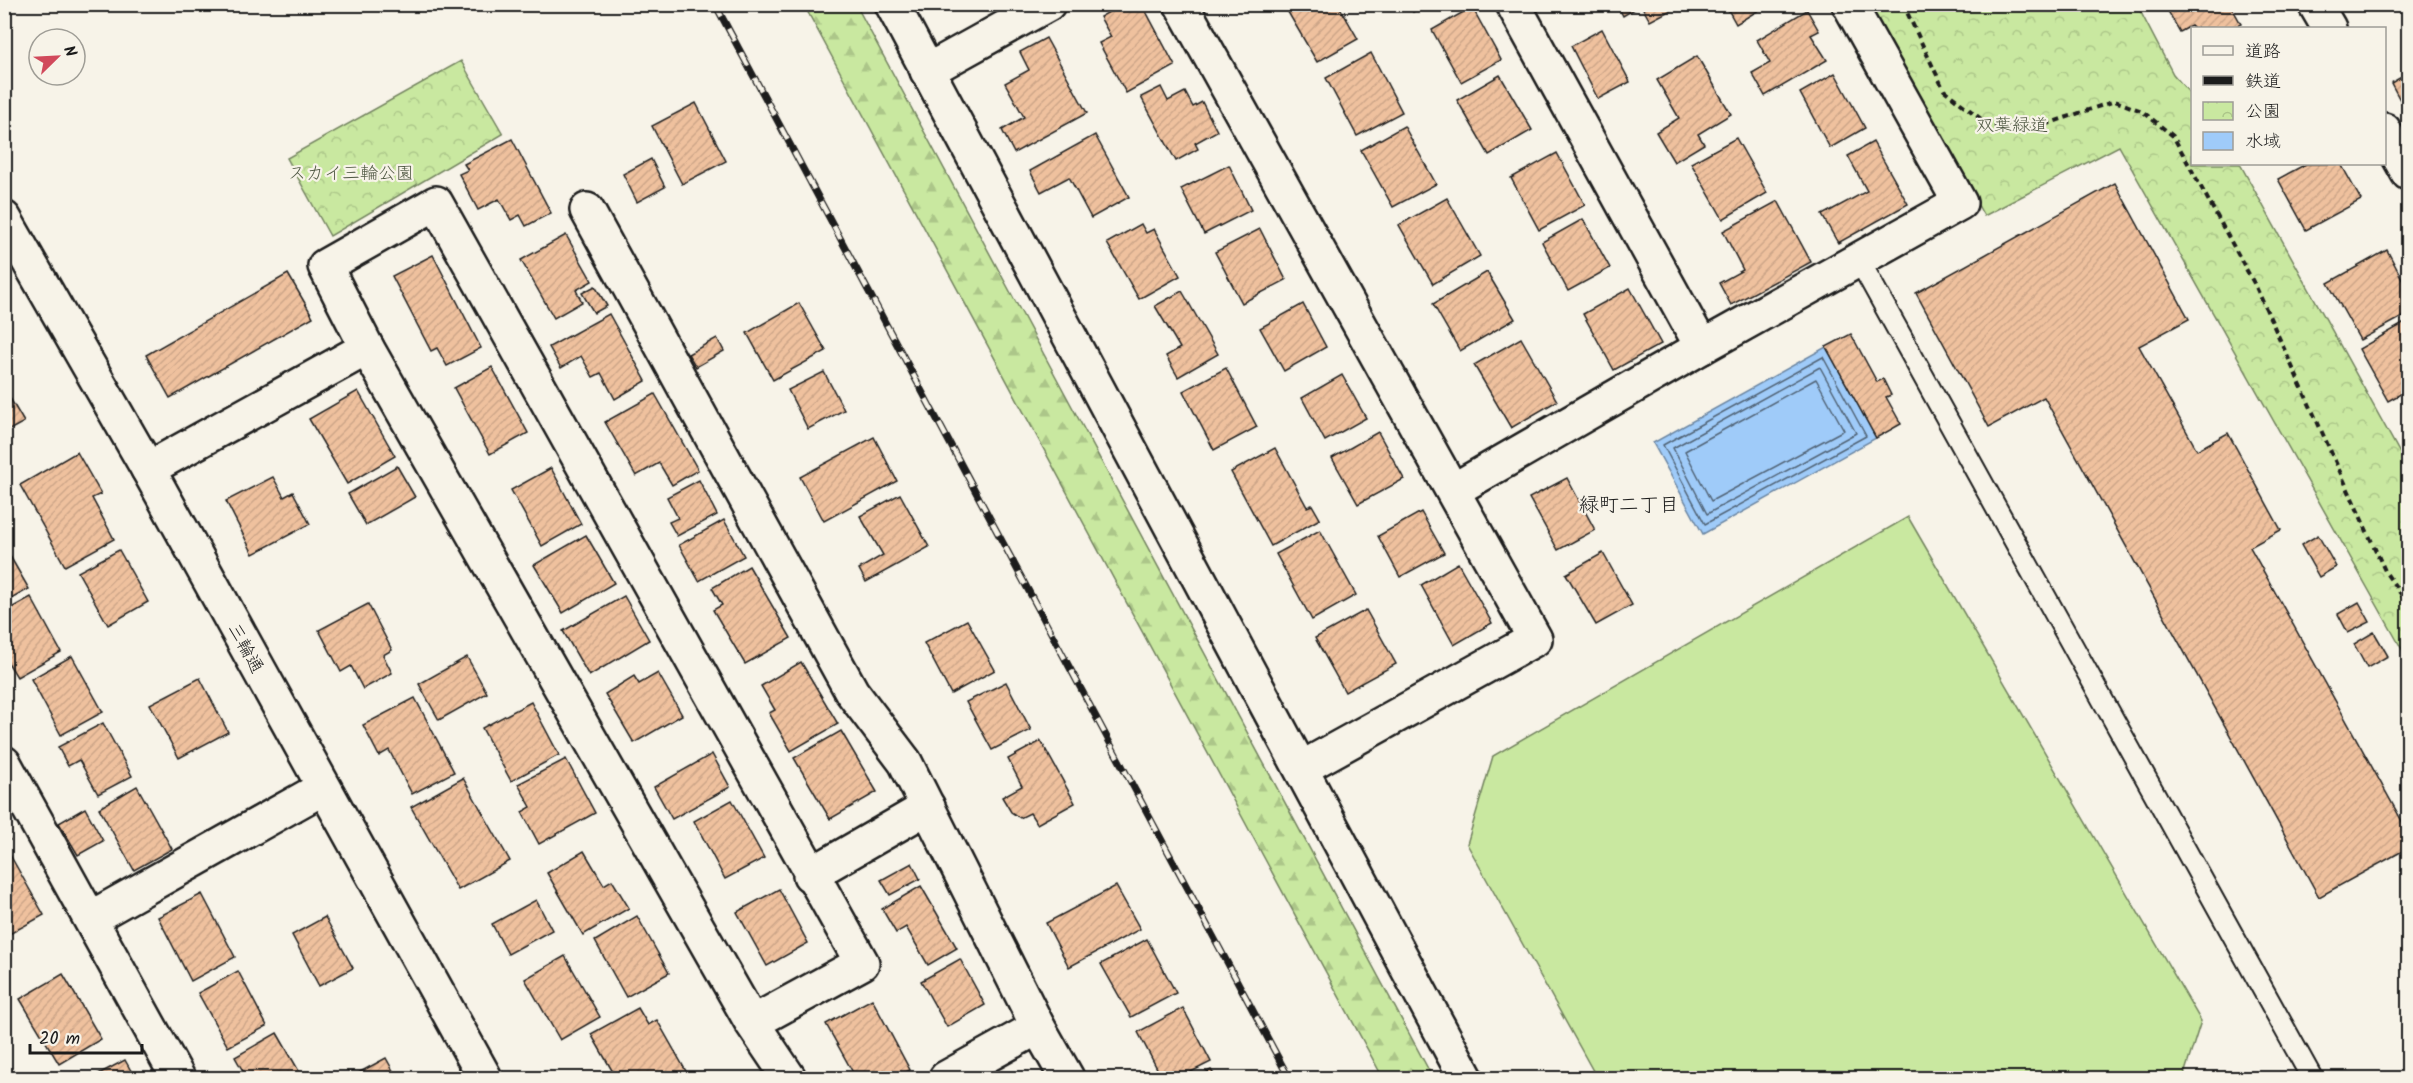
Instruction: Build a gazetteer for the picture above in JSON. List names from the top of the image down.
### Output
{
  "streets": {
    "street": ["三輪通"]
  },
  "districts": ["緑町二丁目"],
  "parks": ["双葉緑道", "スカイ三輪公園"],
  "legend": [
    "道路",
    "鉄道",
    "公園",
    "水域"
  ],
  "scale_bar": "20 m",
  "north": "top right"
}
